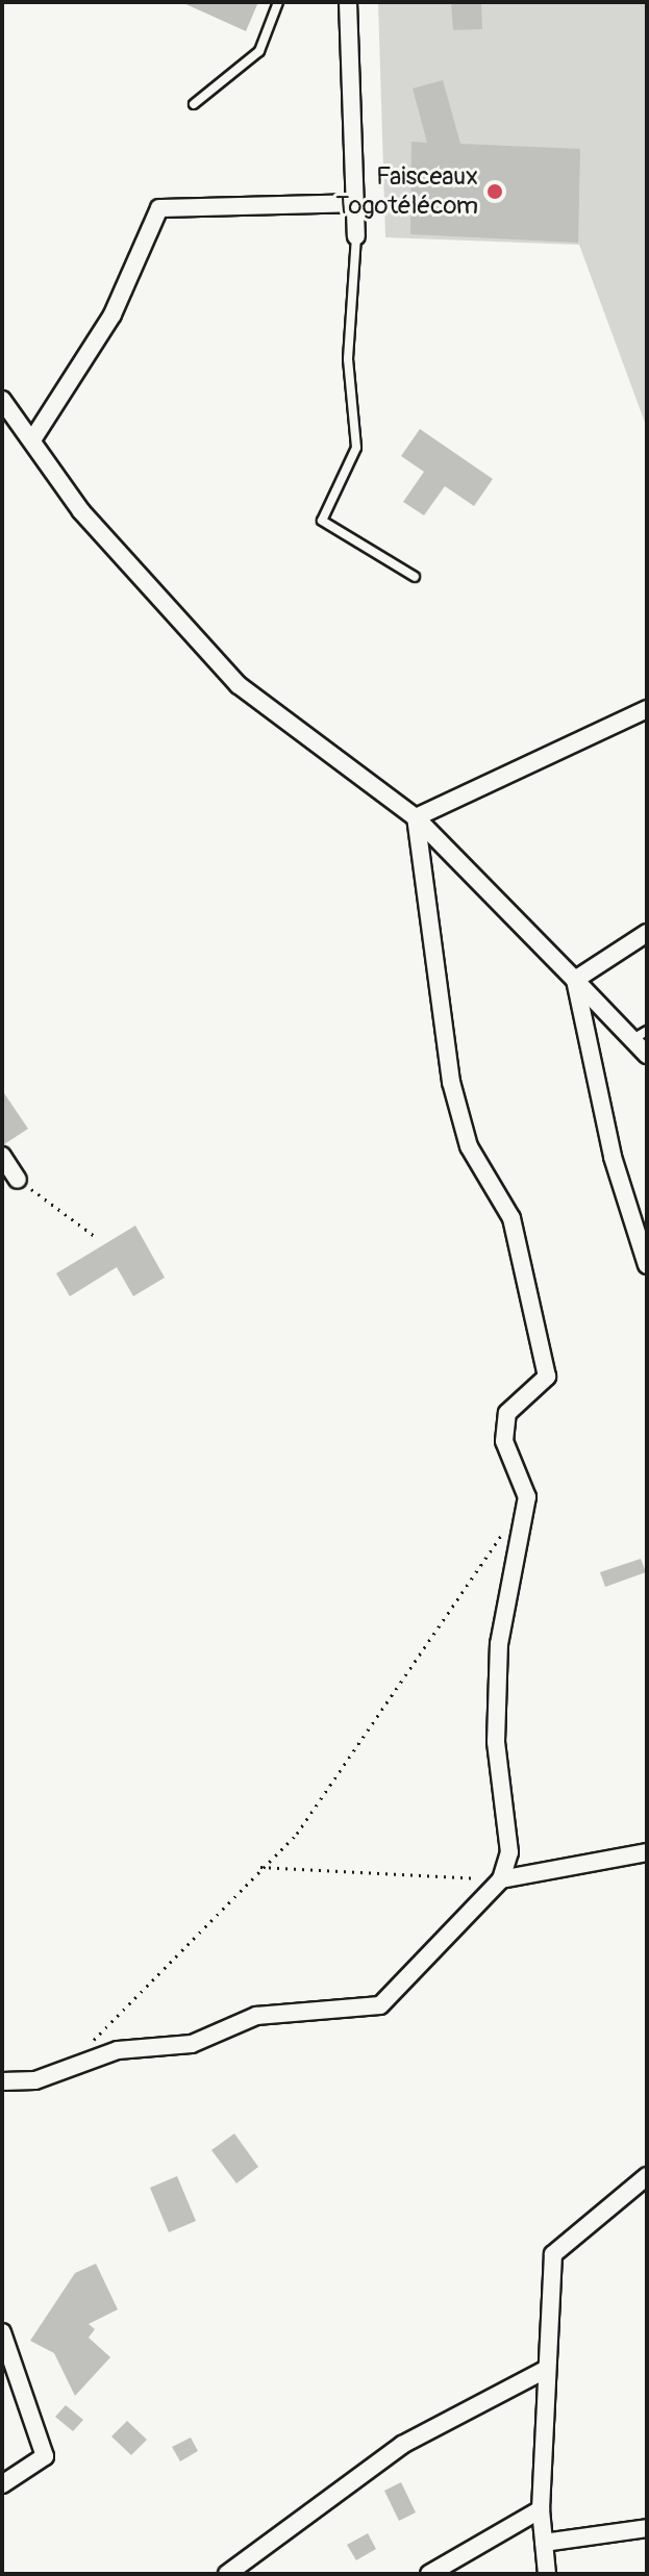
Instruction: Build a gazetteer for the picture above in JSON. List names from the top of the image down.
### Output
{
  "places": ["Faisceaux Togotélécom"]
}
